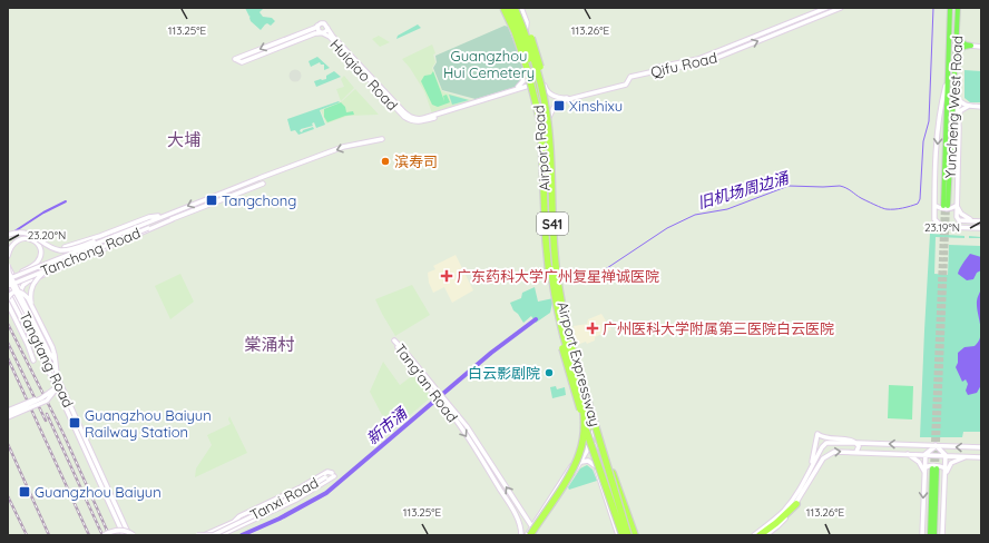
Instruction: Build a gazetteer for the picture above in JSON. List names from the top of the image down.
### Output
{
  "streets": {
    "highway": ["Airport Road", "S41", "Airport Expressway"],
    "main road": [
      "Qifu Road",
      "Huiqiao Road",
      "Yuncheng West Road",
      "Tanchong Road",
      "Tangtang Road",
      "Tang'an Road",
      "Tanxi Road"
    ]
  },
  "crossings": [
    ["Qifu Road", "Airport Road"],
    ["Qifu Road", "Airport Expressway"],
    ["Airport Road", "Airport Expressway"],
    ["Tanchong Road", "Tangtang Road"],
    ["Airport Expressway", "Tang'an Road"]
  ],
  "districts": ["大埔", "棠涌村"],
  "water": ["旧机场周边涌", "新市涌"],
  "parks": ["Guangzhou Hui Cemetery"],
  "places": {
    "transit": [
      "Xinshixu",
      "Tangchong",
      "Guangzhou Baiyun Railway Station",
      "Guangzhou Baiyun"
    ],
    "other": ["滨寿司", "白云影剧院"],
    "health": ["广东药科大学广州复星禅诚医院", "广州医科大学附属第三医院白云医院"]
  },
  "coordinates": [
    "113.25°E",
    "113.26°E",
    "23.19°N",
    "23.20°N"
  ]
}
